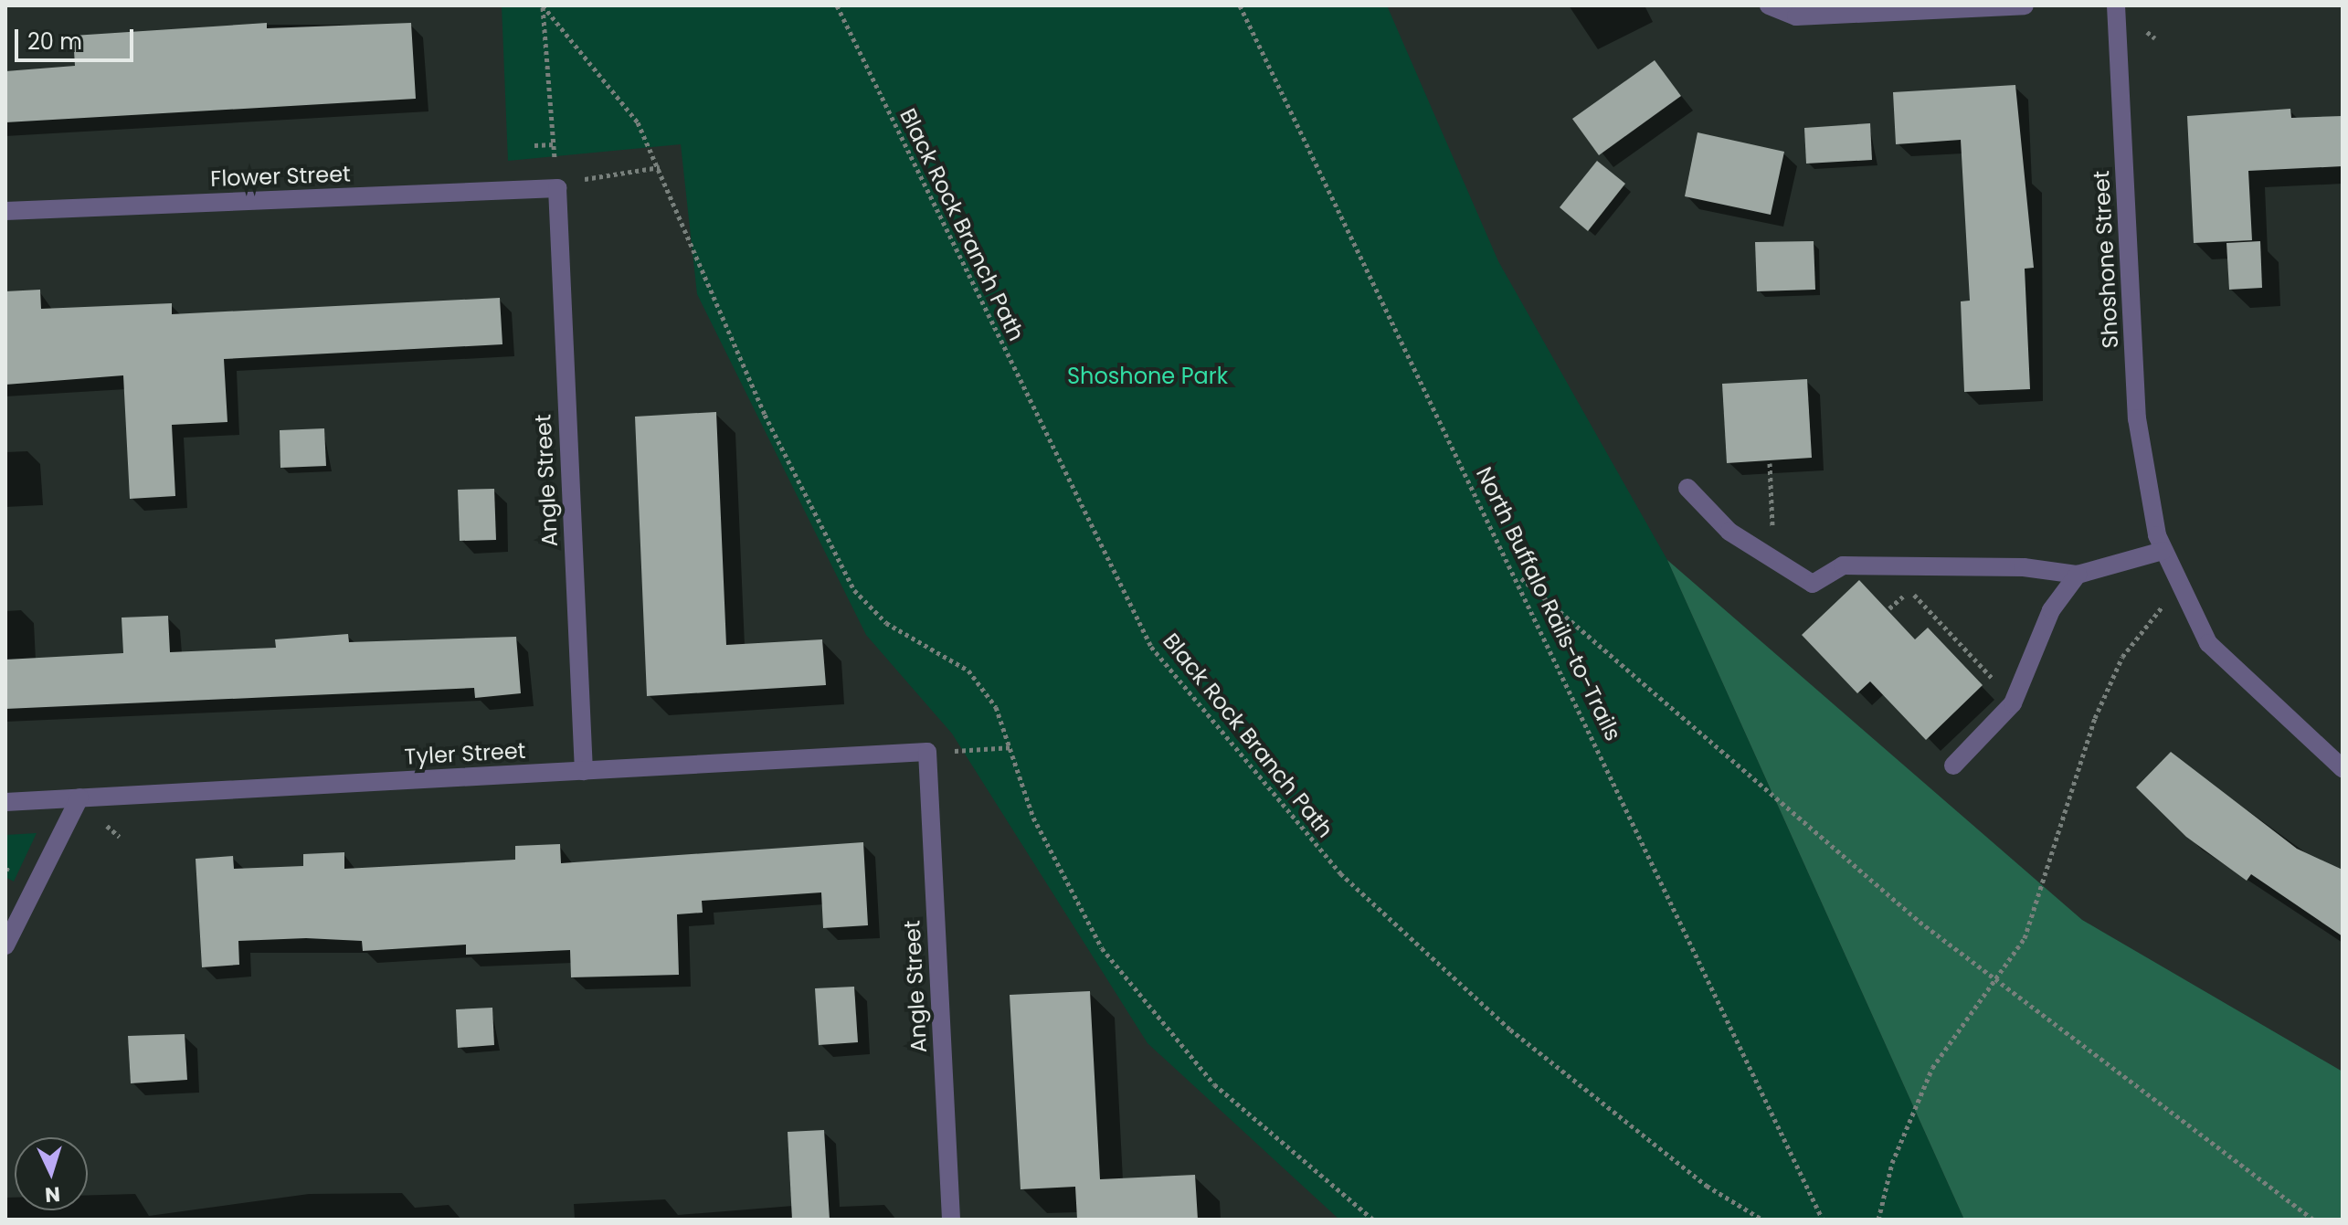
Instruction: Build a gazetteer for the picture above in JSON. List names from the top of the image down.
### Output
{
  "streets": {
    "street": [
      "Flower Street",
      "Shoshone Street",
      "Angle Street",
      "Tyler Street"
    ],
    "path": ["Black Rock Branch Path", "North Buffalo Rails-to-Trails"]
  },
  "crossings": [
    ["Flower Street", "Angle Street"],
    ["Angle Street", "Tyler Street"]
  ],
  "parks": ["Shoshone Park"],
  "scale_bar": "20 m",
  "north": "bottom"
}
